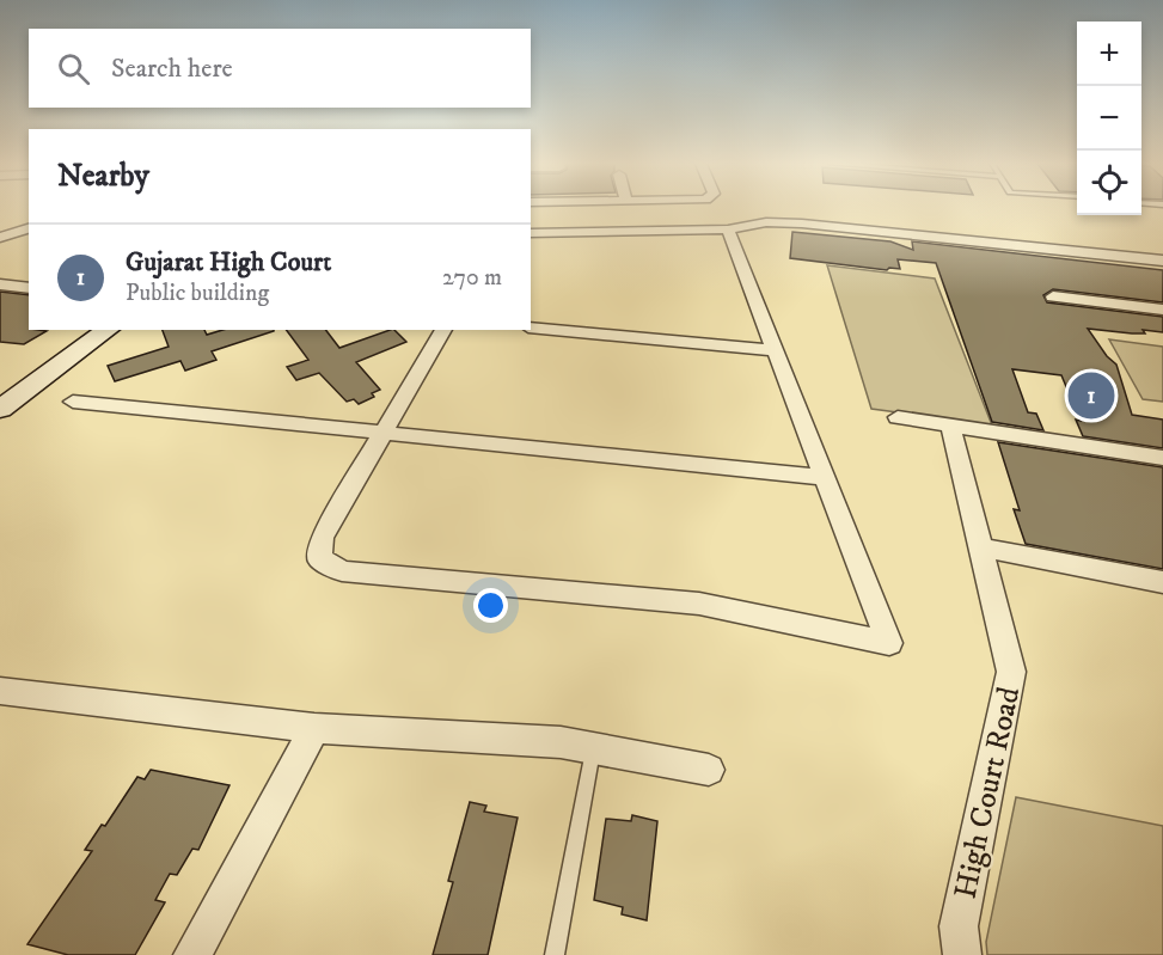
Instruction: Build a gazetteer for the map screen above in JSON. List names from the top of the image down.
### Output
{
  "streets": {
    "street": ["High Court Road"]
  },
  "page": {
    "map_buttons": ["+", "−"],
    "search": "Search here",
    "heading": "Nearby",
    "list": [
      {
        "mark": "1",
        "name": "Gujarat High Court",
        "note": "Public building",
        "value": "270 m"
      }
    ],
    "pins": "1"
  }
}
